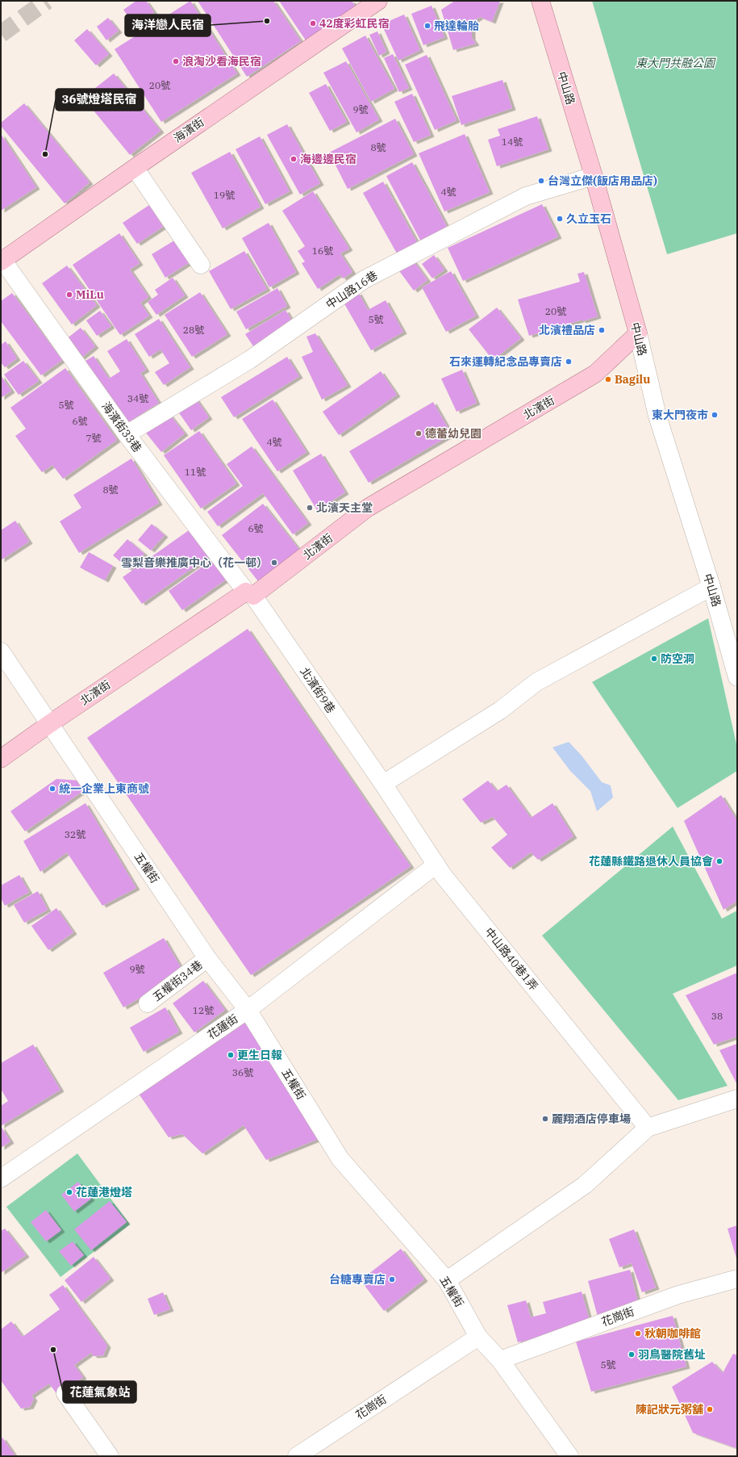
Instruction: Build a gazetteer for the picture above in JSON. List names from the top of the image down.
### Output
{
  "streets": {
    "main road": ["中山路", "海濱街", "北濱街"],
    "street": [
      "中山路16巷",
      "海濱街33巷",
      "北濱街9巷",
      "五權街",
      "中山路40巷1弄",
      "五權街34巷",
      "花蓮街",
      "花崗街"
    ]
  },
  "crossings": [
    ["中山路", "中山路16巷"],
    ["中山路", "北濱街"],
    ["海濱街", "海濱街33巷"],
    ["中山路16巷", "海濱街33巷"],
    ["北濱街", "海濱街33巷"],
    ["北濱街", "北濱街9巷"],
    ["北濱街", "五權街"],
    ["海濱街33巷", "北濱街9巷"],
    ["北濱街9巷", "中山路40巷1弄"],
    ["五權街", "五權街34巷"],
    ["五權街", "花蓮街"],
    ["五權街", "花崗街"],
    ["中山路40巷1弄", "花蓮街"]
  ],
  "parks": ["東大門共融公園"],
  "places": [
    "海洋戀人民宿",
    "42度彩虹民宿",
    "飛達輪胎",
    "浪淘沙看海民宿",
    "36號燈塔民宿",
    "海邊邊民宿",
    "台灣立傑(飯店用品店)",
    "久立玉石",
    "MiLu",
    "北濱禮品店",
    "石來運轉紀念品專賣店",
    "Bagilu",
    "東大門夜市",
    "德蕾幼兒園",
    "北濱天主堂",
    "雪梨音樂推廣中心（花一邨）",
    "防空洞",
    "統一企業上東商號",
    "花蓮縣鐵路退休人員協會",
    "更生日報",
    "麗翔酒店停車場",
    "花蓮港燈塔",
    "台糖專賣店",
    "秋朝咖啡館",
    "花蓮氣象站",
    "羽鳥醫院舊址",
    "陳記狀元粥舖"
  ],
  "house_numbers": [
    "20號",
    "9號",
    "14號",
    "8號",
    "4號",
    "19號",
    "16號",
    "20號",
    "5號",
    "28號",
    "34號",
    "5號",
    "6號",
    "7號",
    "4號",
    "11號",
    "8號",
    "6號",
    "32號",
    "9號",
    "12號",
    "38",
    "36號",
    "5號"
  ]
}
